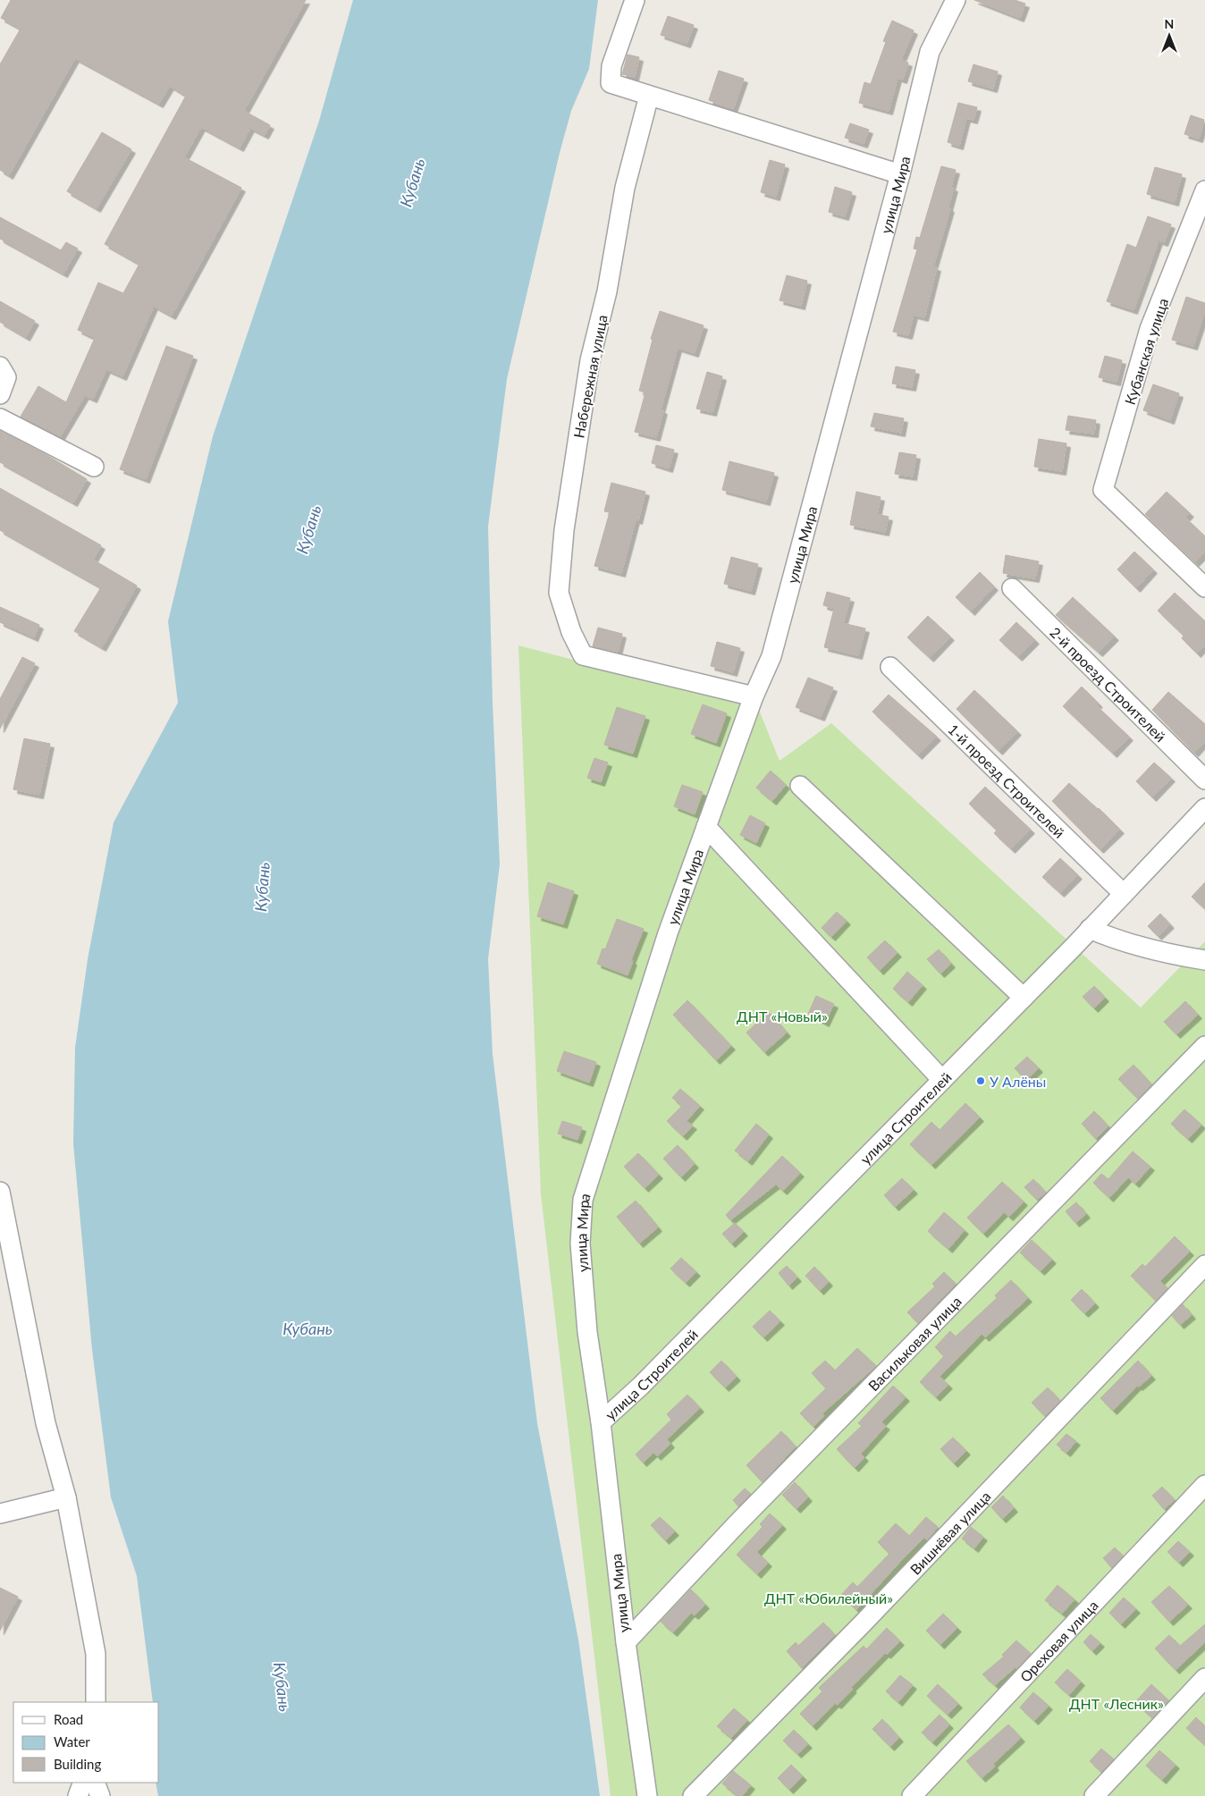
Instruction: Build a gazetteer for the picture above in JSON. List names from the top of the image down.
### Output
{
  "streets": {
    "street": [
      "улица Мира",
      "Кубанская улица",
      "Набережная улица",
      "2-й проезд Строителей",
      "1-й проезд Строителей",
      "улица Строителей",
      "Васильковая улица",
      "Вишнёвая улица",
      "Ореховая улица"
    ]
  },
  "crossings": [
    ["улица Мира", "Набережная улица"],
    ["улица Мира", "улица Строителей"],
    ["улица Мира", "Васильковая улица"],
    ["1-й проезд Строителей", "улица Строителей"]
  ],
  "water": ["Кубань"],
  "parks": ["ДНТ «Новый»", "ДНТ «Юбилейный»", "ДНТ «Лесник»"],
  "places": ["У Алёны"],
  "legend": ["Road", "Water", "Building"],
  "north": "top"
}
